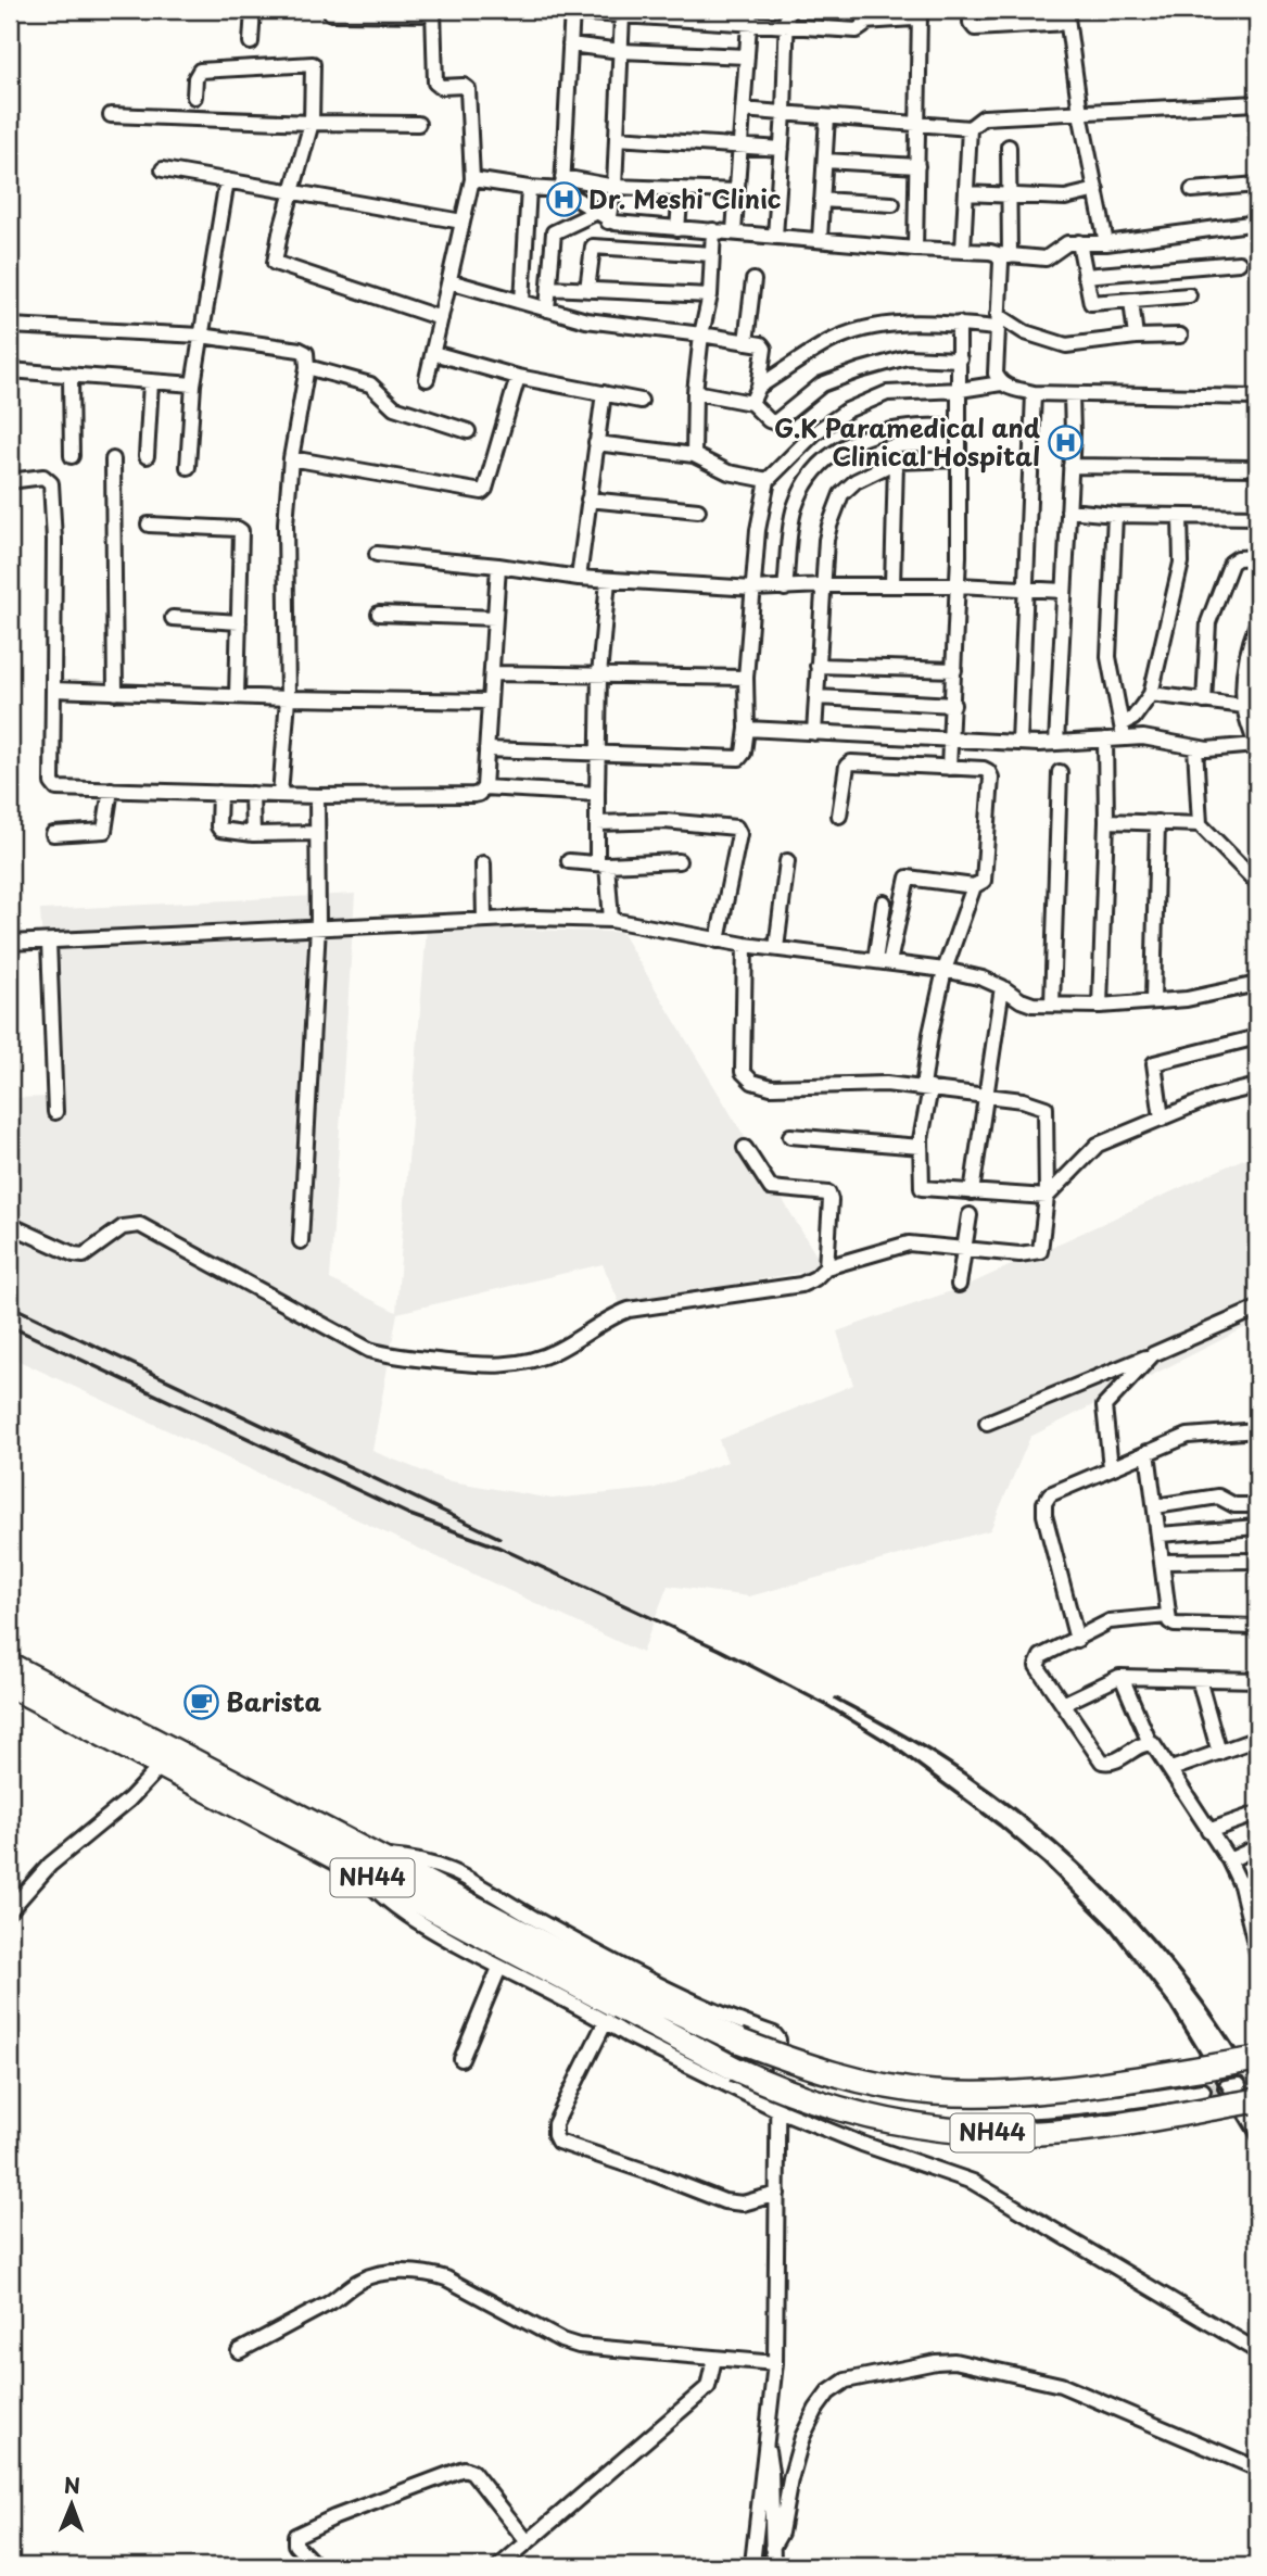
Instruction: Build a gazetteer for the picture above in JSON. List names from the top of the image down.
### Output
{
  "streets": {
    "highway": ["NH44"]
  },
  "places": {
    "hospital": ["Dr. Meshi Clinic", "G.K Paramedical and Clinical Hospital"],
    "cafe": ["Barista"]
  },
  "north": "top"
}
